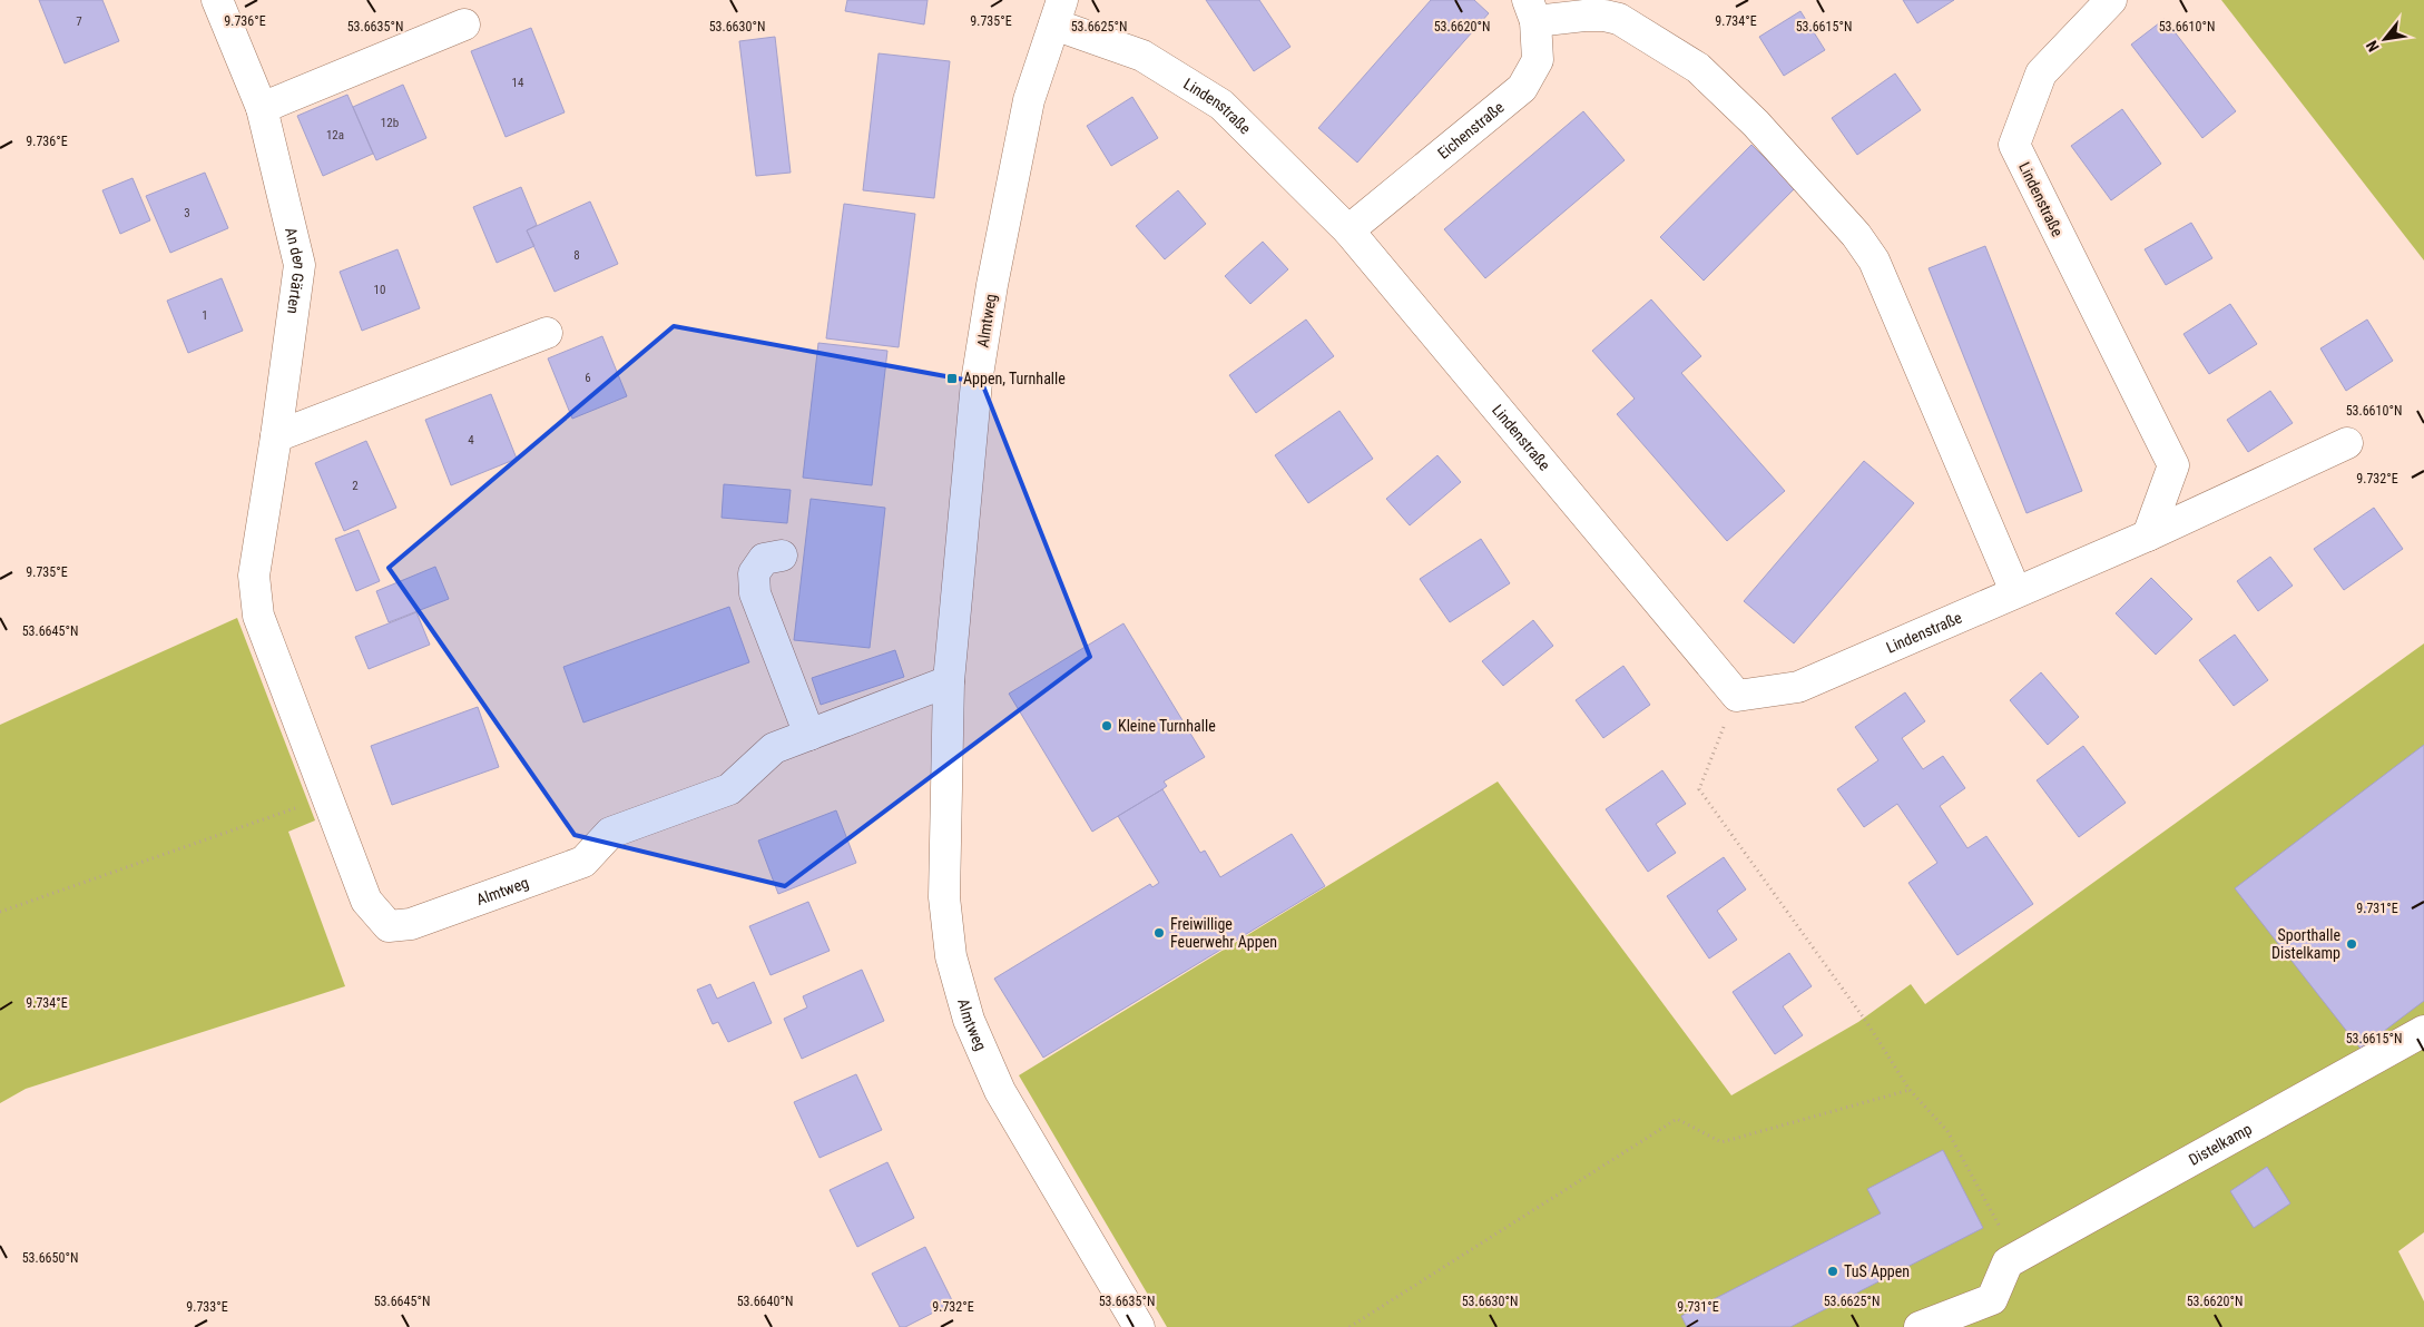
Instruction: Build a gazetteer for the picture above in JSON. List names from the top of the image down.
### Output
{
  "streets": {
    "street": [
      "Lindenstraße",
      "Eichenstraße",
      "An den Gärten",
      "Almtweg",
      "Distelkamp"
    ]
  },
  "crossings": [
    ["Lindenstraße", "Eichenstraße"],
    ["Lindenstraße", "Almtweg"],
    ["An den Gärten", "Almtweg"]
  ],
  "places": {
    "transit": ["Appen, Turnhalle"],
    "other": [
      "Kleine Turnhalle",
      "Freiwillige Feuerwehr Appen",
      "Sporthalle Distelkamp",
      "TuS Appen"
    ]
  },
  "house_numbers": [
    "7",
    "14",
    "12b",
    "12a",
    "3",
    "8",
    "10",
    "1",
    "6",
    "4",
    "2"
  ],
  "north": "bottom left",
  "coordinates": [
    "9.736°E",
    "9.735°E",
    "9.734°E",
    "53.6635°N",
    "53.6630°N",
    "53.6625°N",
    "53.6620°N",
    "53.6615°N",
    "53.6610°N",
    "9.732°E",
    "53.6645°N",
    "9.731°E",
    "53.6650°N",
    "53.6640°N",
    "9.733°E"
  ]
}
